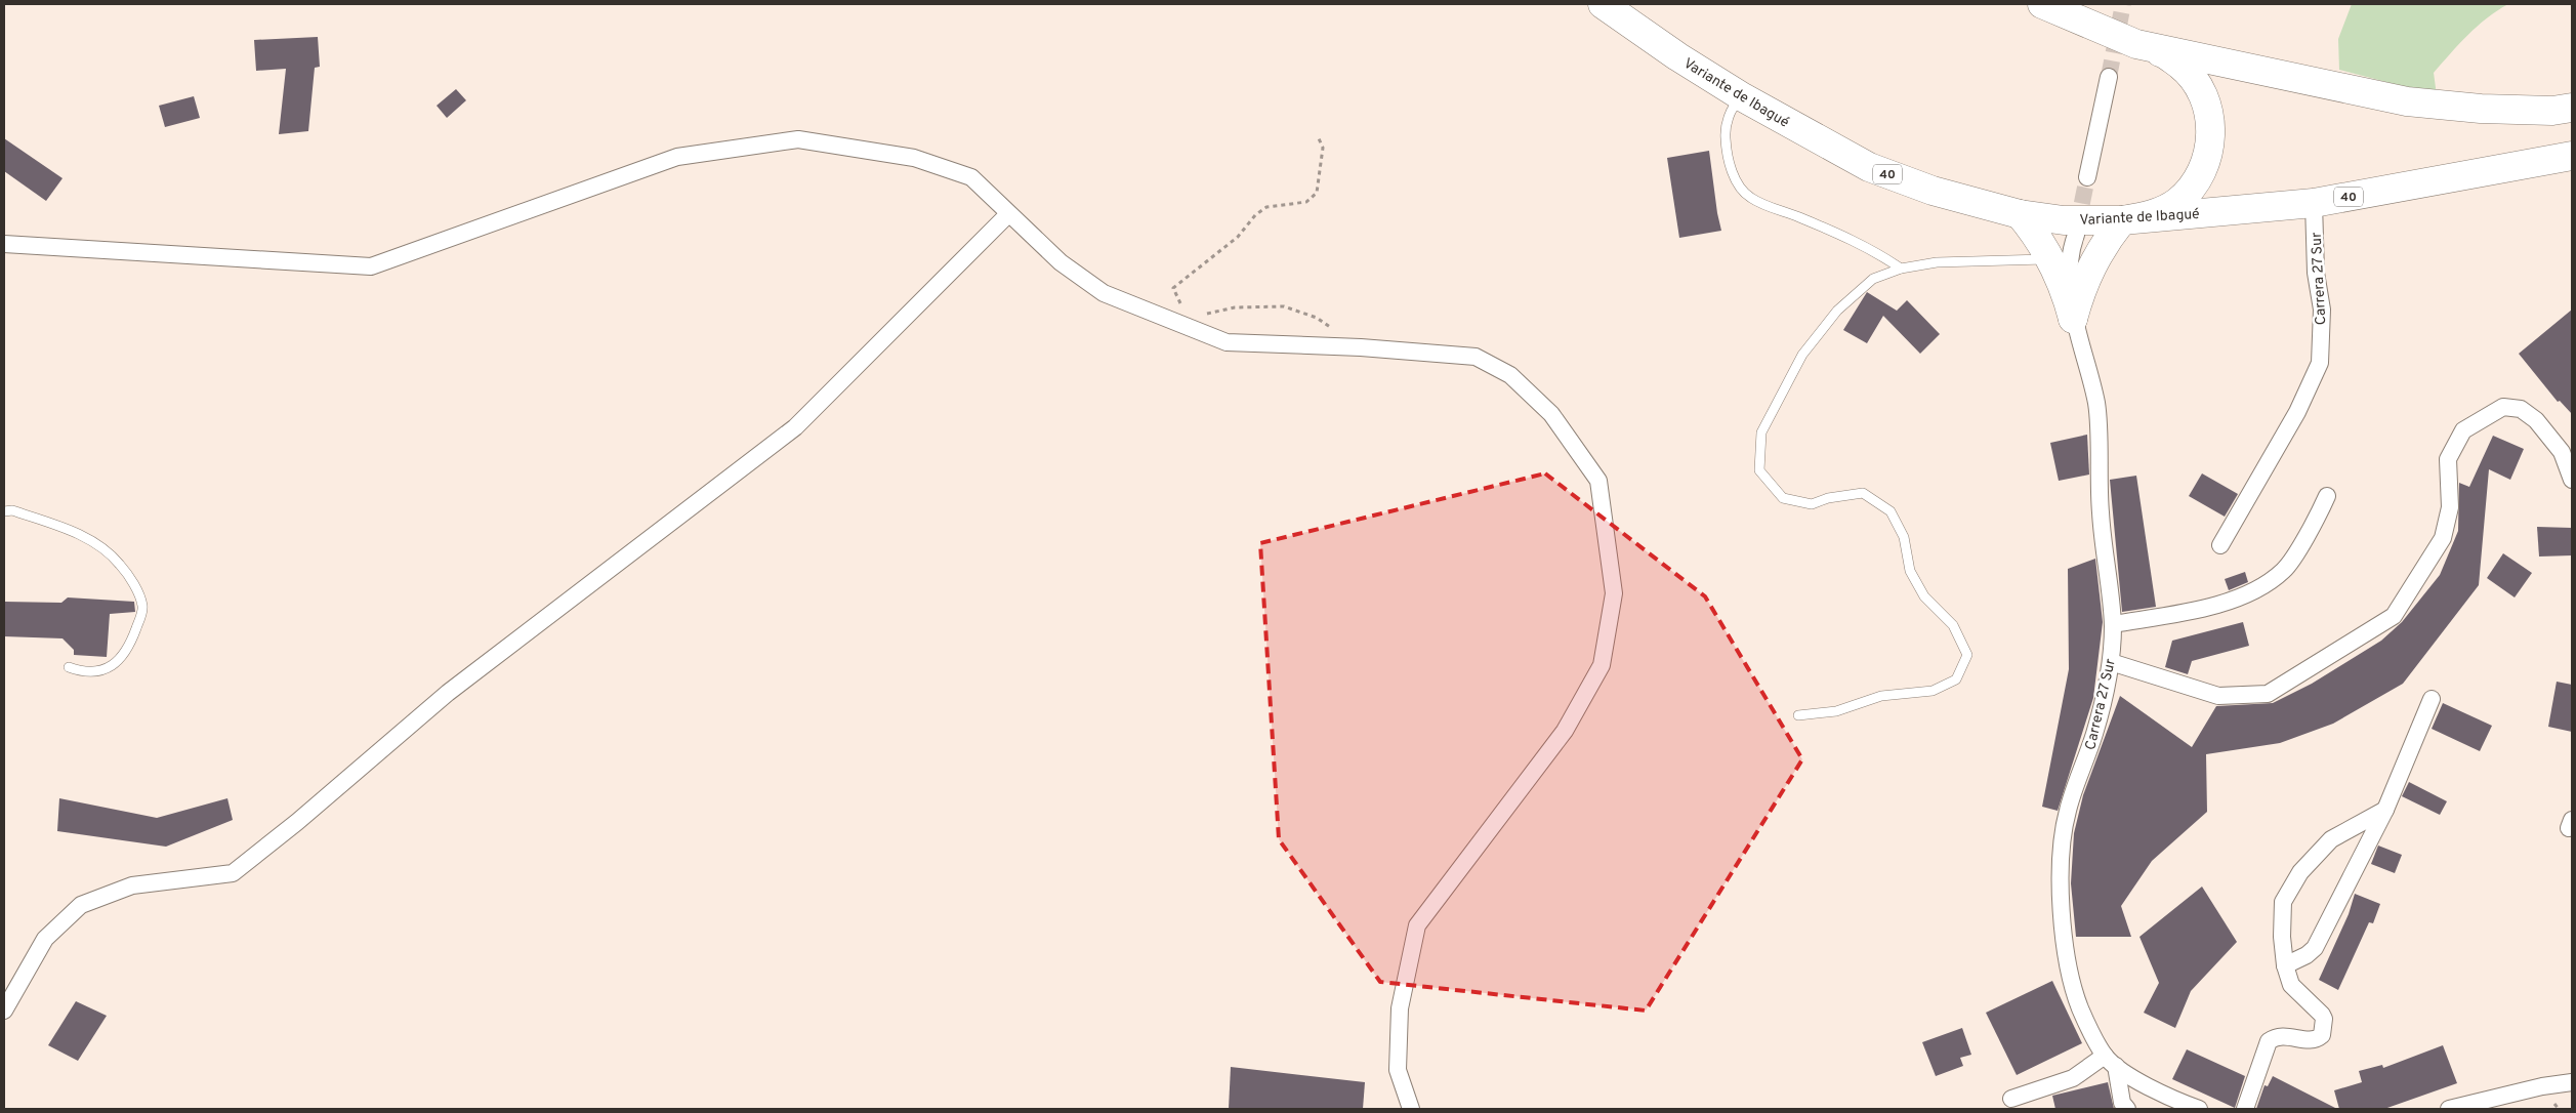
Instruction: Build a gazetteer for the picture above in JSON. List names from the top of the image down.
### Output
{
  "streets": {
    "highway": ["Variante de Ibagué", "40"],
    "street": ["Carrera 27 Sur"]
  },
  "crossings": [
    ["Variante de Ibagué", "Carrera 27 Sur"]
  ]
}
